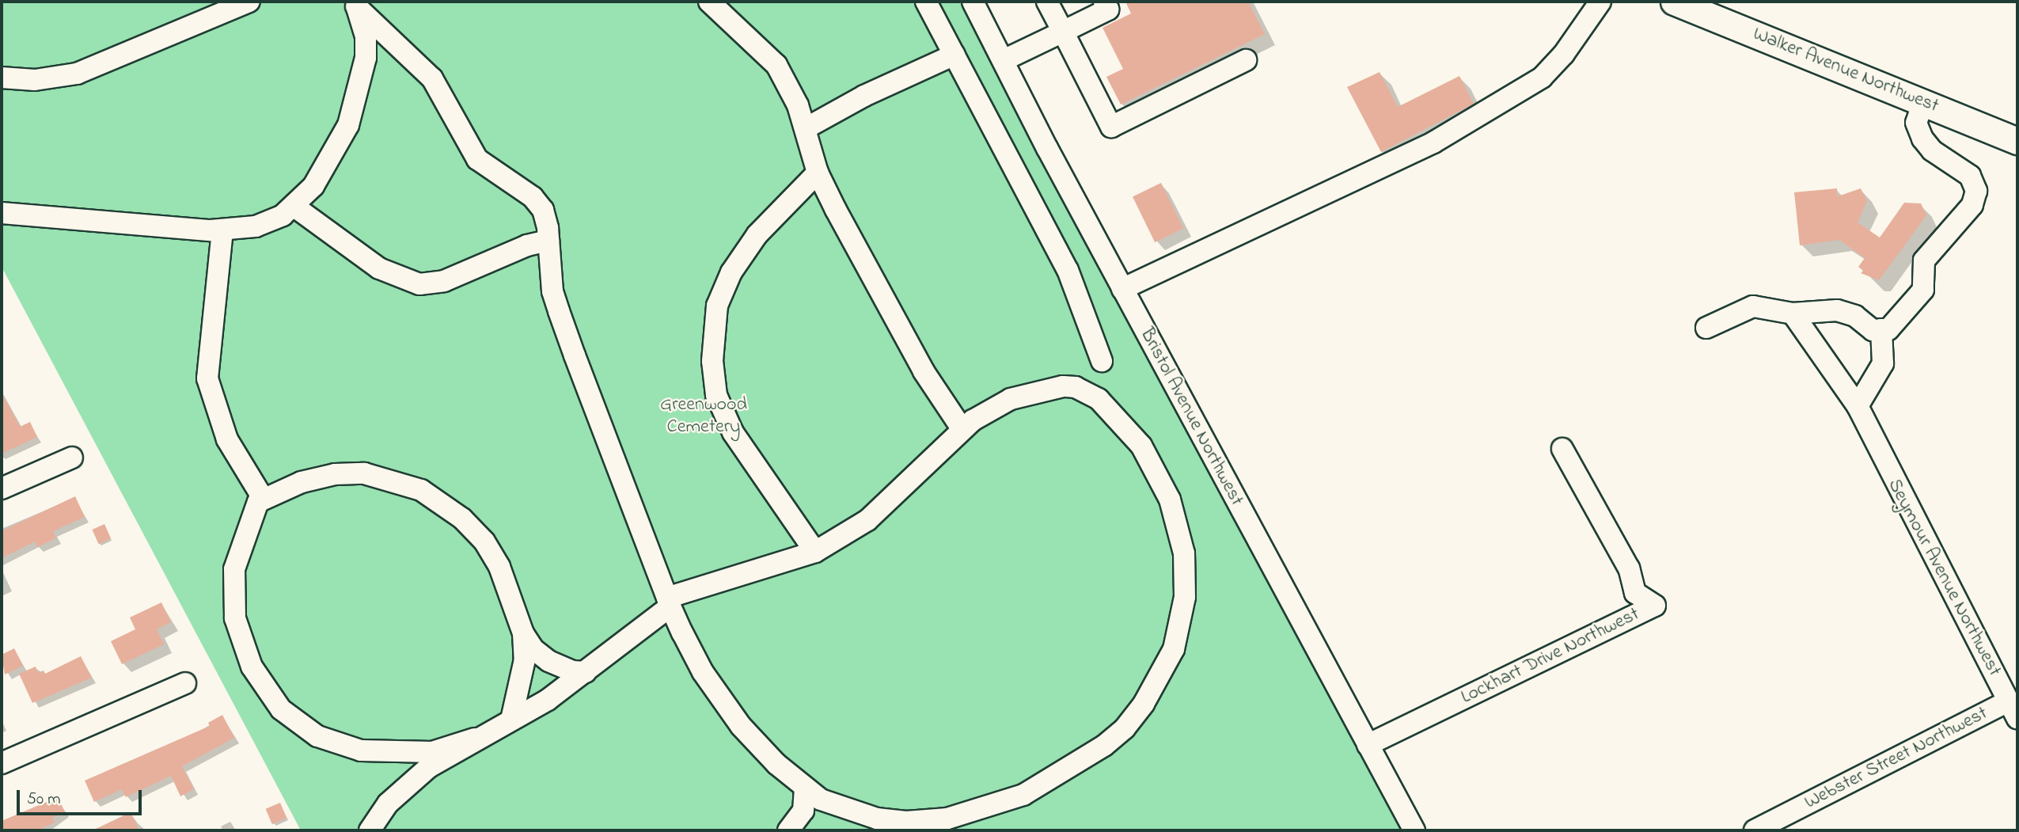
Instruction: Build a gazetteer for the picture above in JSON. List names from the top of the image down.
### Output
{
  "streets": {
    "main road": ["Walker Avenue Northwest"],
    "street": [
      "Bristol Avenue Northwest",
      "Seymour Avenue Northwest",
      "Lockhart Drive Northwest",
      "Webster Street Northwest"
    ]
  },
  "crossings": [
    ["Bristol Avenue Northwest", "Lockhart Drive Northwest"],
    ["Seymour Avenue Northwest", "Webster Street Northwest"]
  ],
  "parks": ["Greenwood Cemetery"],
  "scale_bar": "50 m"
}
